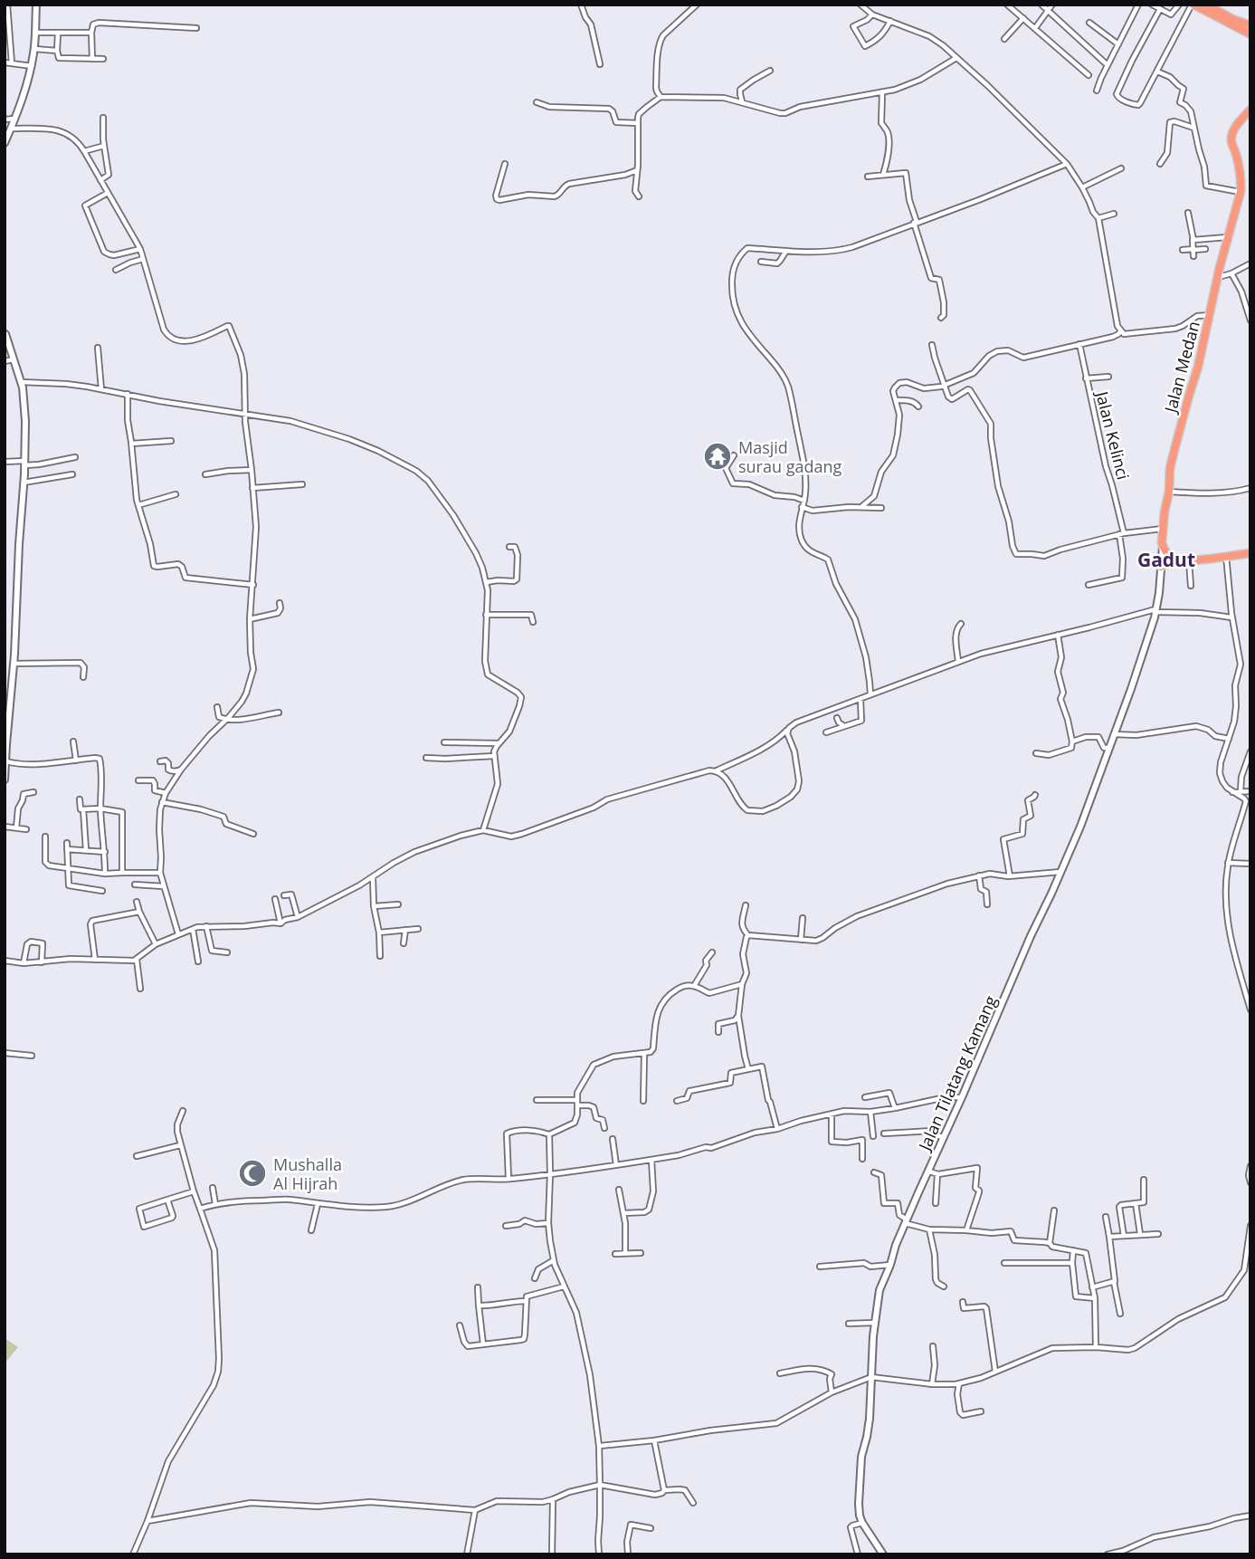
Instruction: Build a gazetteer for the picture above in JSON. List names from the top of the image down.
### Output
{
  "streets": {
    "highway": ["Jalan Medan"],
    "street": ["Jalan Kelinci", "Jalan Tilatang Kamang"]
  },
  "crossings": [
    ["Jalan Medan", "Jalan Tilatang Kamang"]
  ],
  "districts": ["Gadut"],
  "places": {
    "temple": ["Masjid surau gadang"],
    "mosque": ["Mushalla Al Hijrah"]
  }
}
